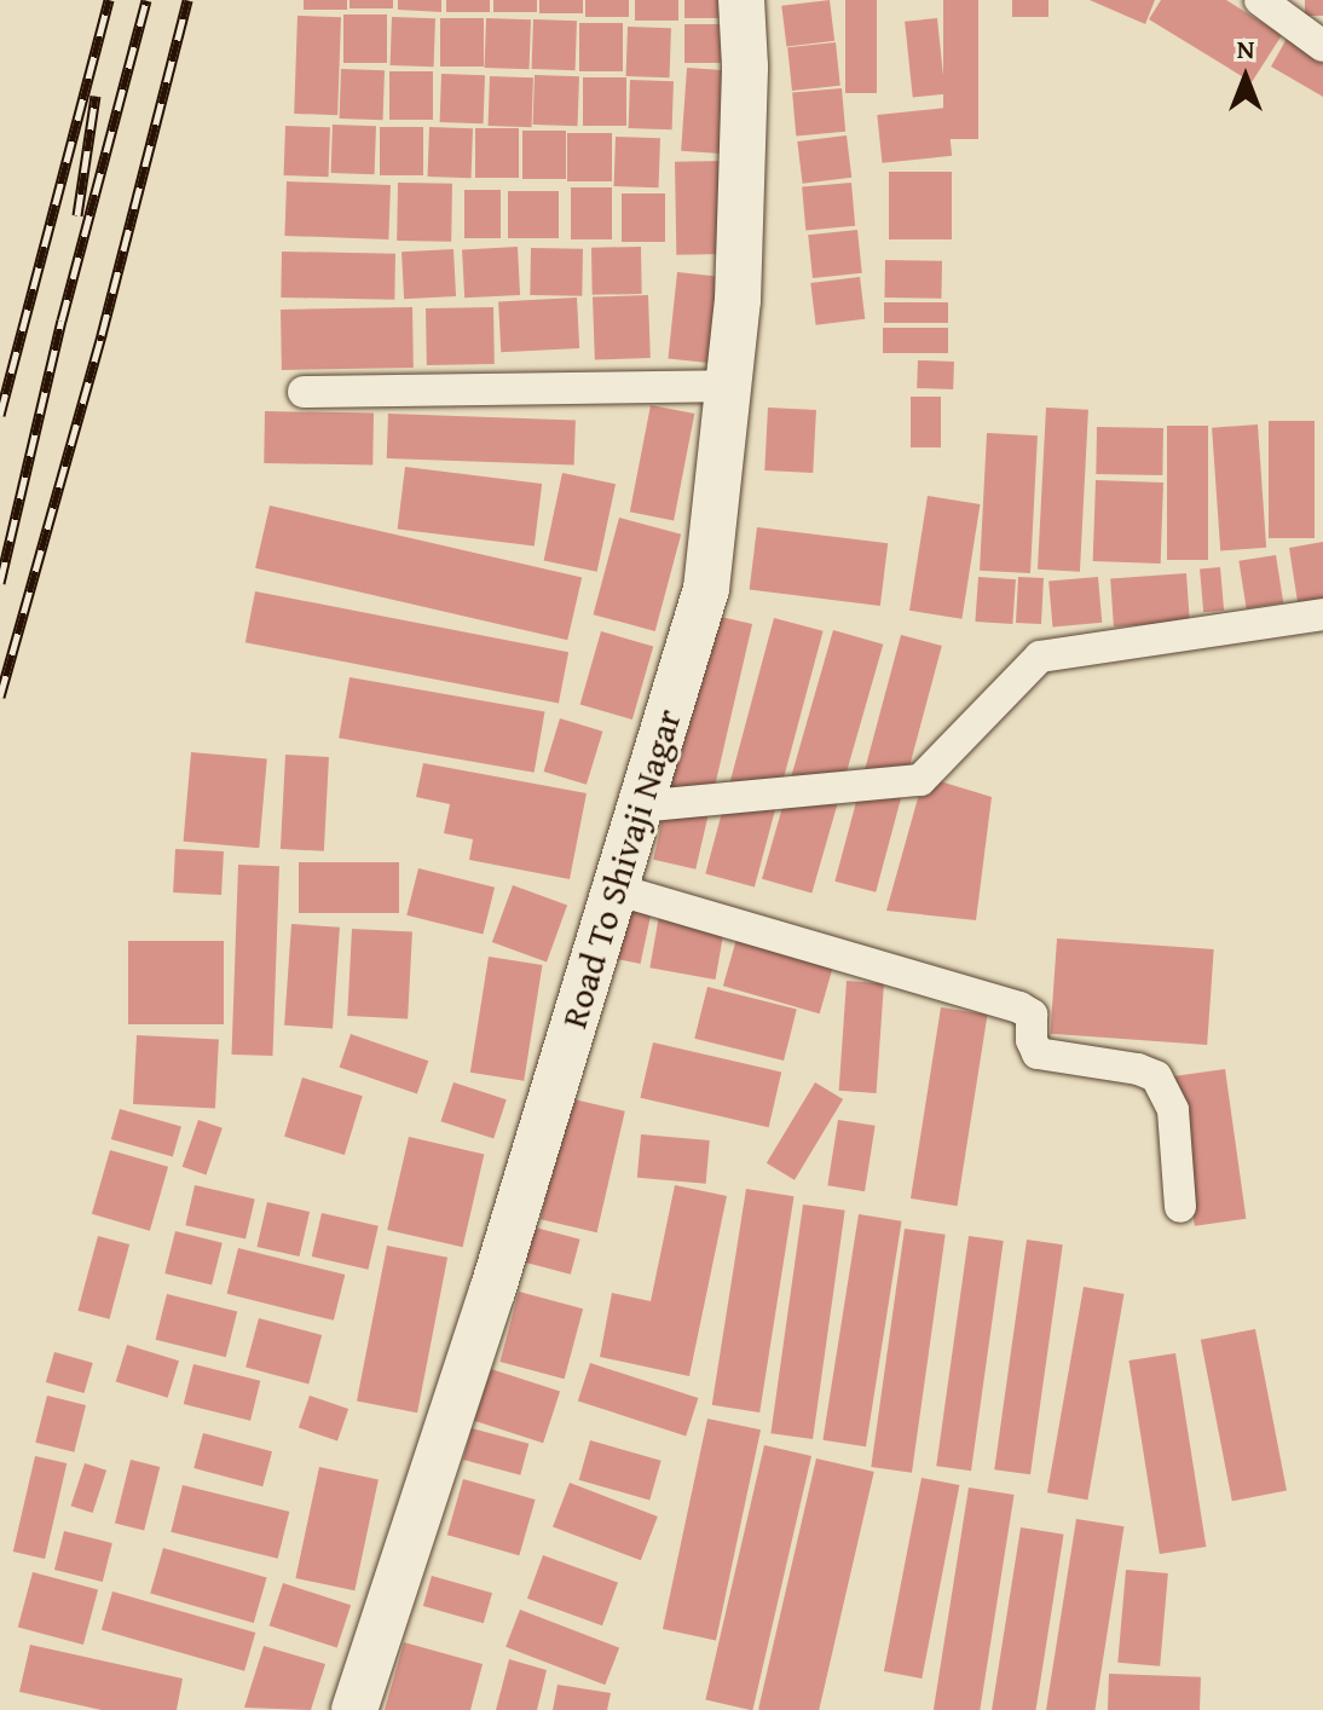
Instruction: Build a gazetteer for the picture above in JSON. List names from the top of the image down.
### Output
{
  "streets": {
    "street": ["Road To Shivaji Nagar"]
  },
  "north": "top"
}
